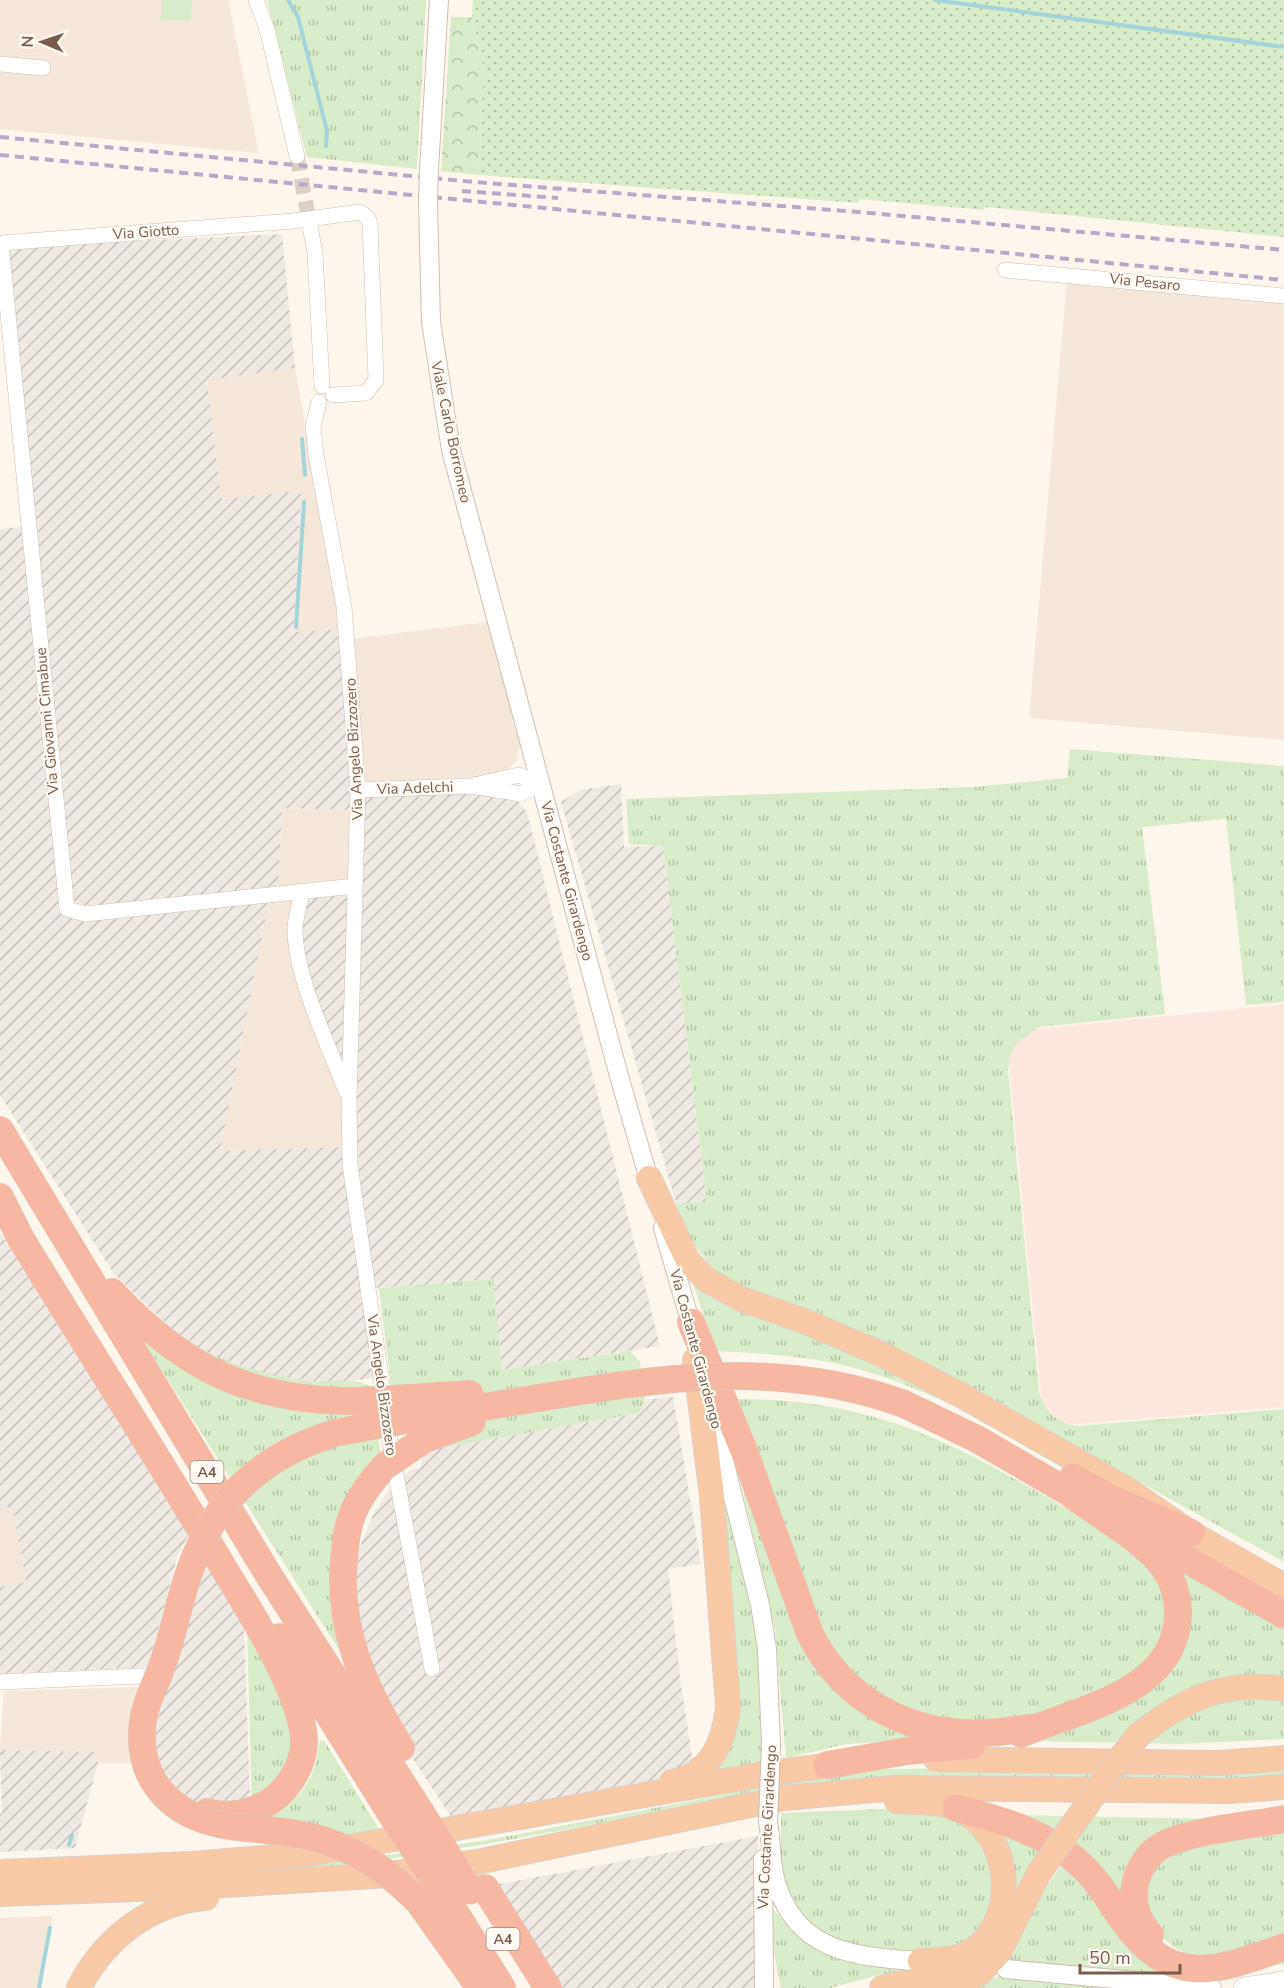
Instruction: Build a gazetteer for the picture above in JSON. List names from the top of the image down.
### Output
{
  "streets": {
    "highway": ["A4"],
    "street": [
      "Via Giotto",
      "Via Pesaro",
      "Viale Carlo Borromeo",
      "Via Giovanni Cimabue",
      "Via Angelo Bizzozero",
      "Via Adelchi",
      "Via Costante Girardengo"
    ]
  },
  "crossings": [
    ["Via Giotto", "Via Giovanni Cimabue"],
    ["Via Giotto", "Via Angelo Bizzozero"],
    ["Viale Carlo Borromeo", "Via Adelchi"],
    ["Viale Carlo Borromeo", "Via Costante Girardengo"],
    ["Via Giovanni Cimabue", "Via Angelo Bizzozero"],
    ["Via Angelo Bizzozero", "Via Adelchi"],
    ["Via Adelchi", "Via Costante Girardengo"]
  ],
  "scale_bar": "50 m",
  "north": "left"
}
